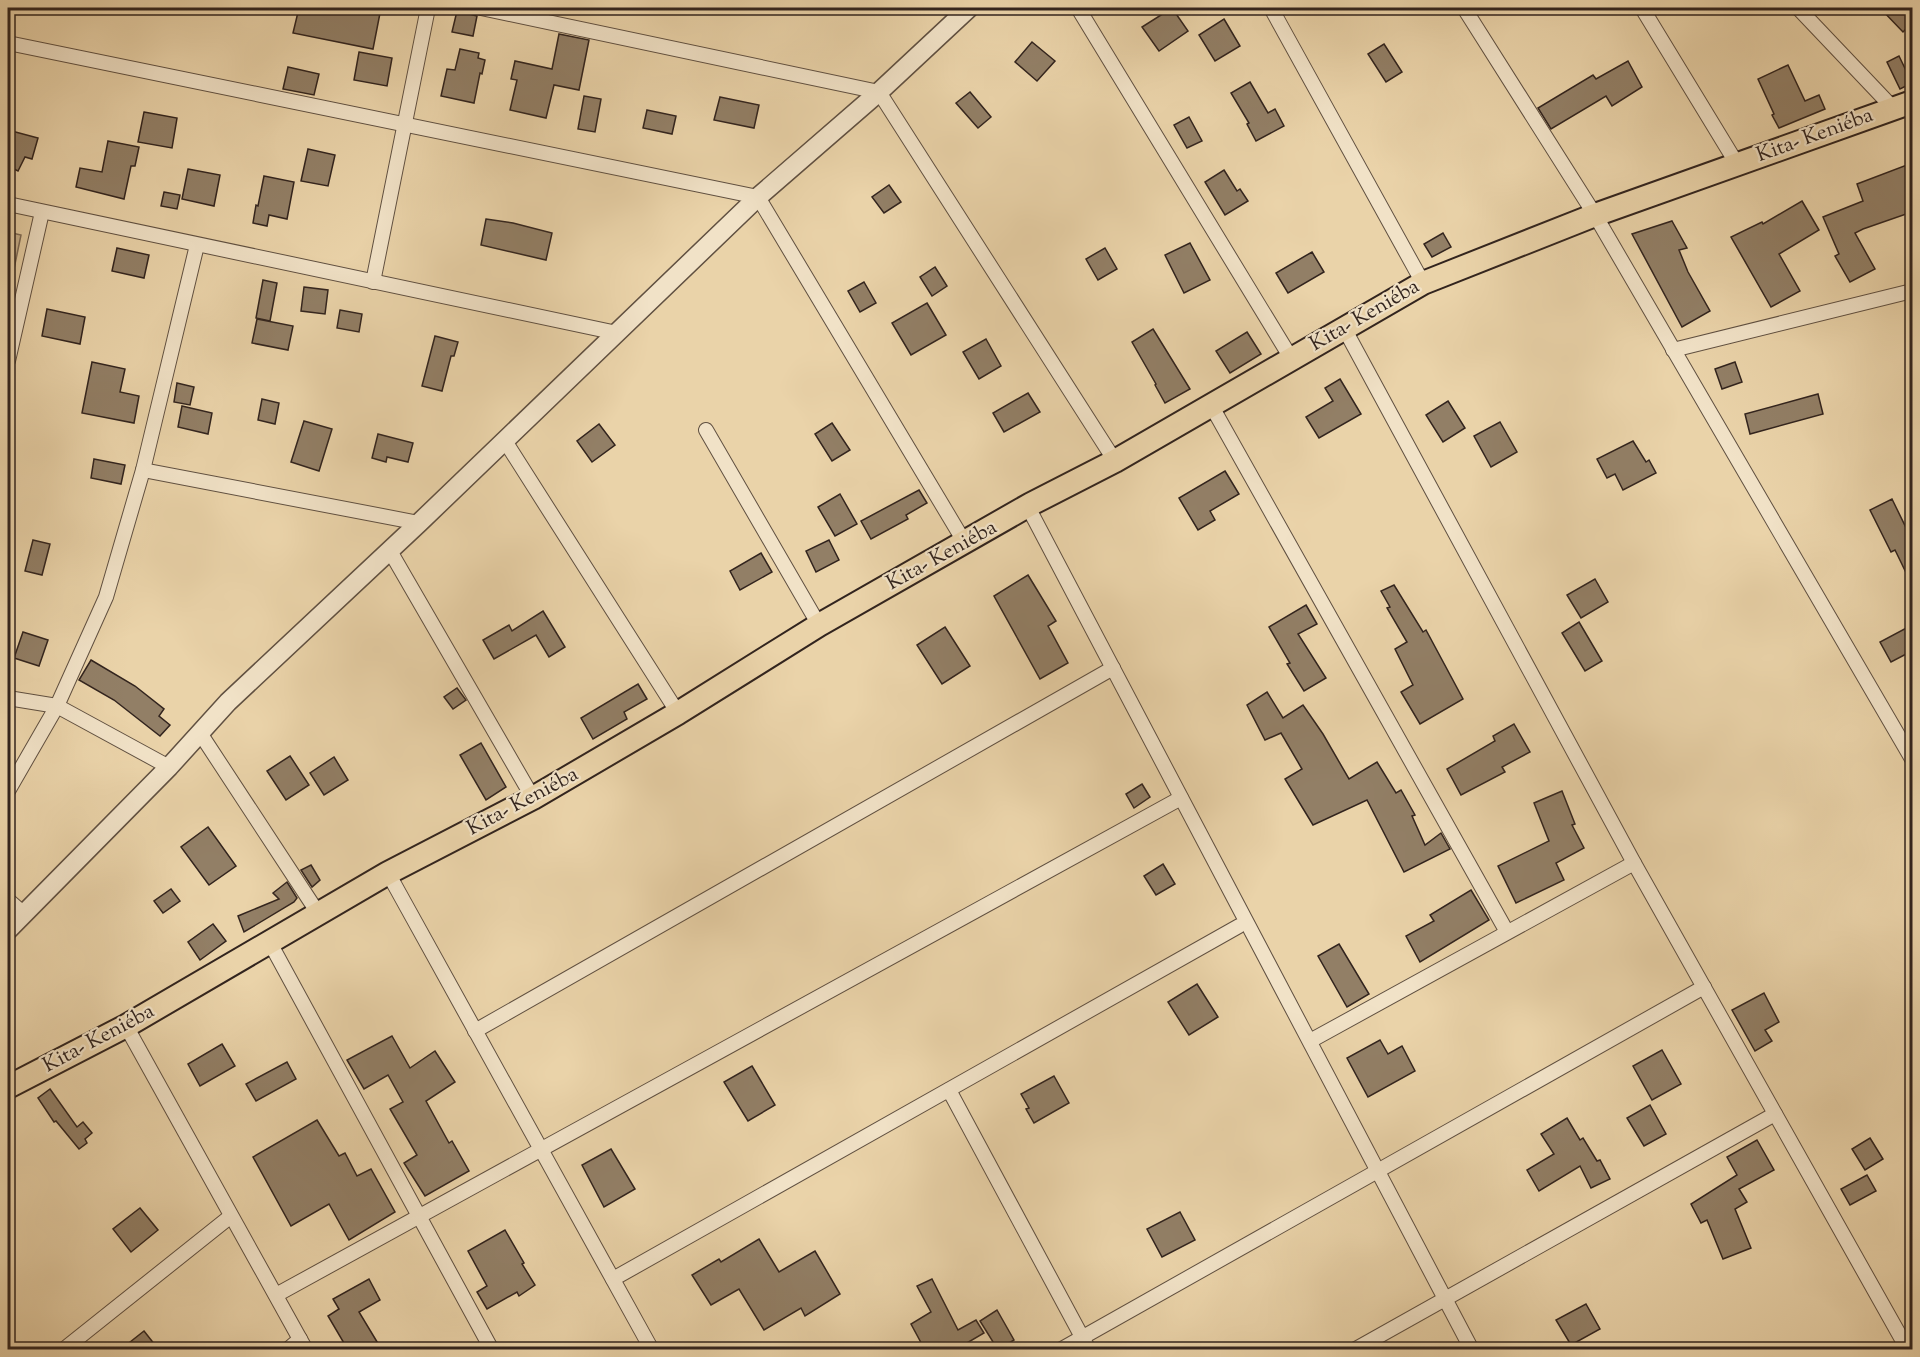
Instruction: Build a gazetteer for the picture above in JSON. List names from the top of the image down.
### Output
{
  "streets": {
    "main road": ["Kita- Keniéba"]
  }
}
